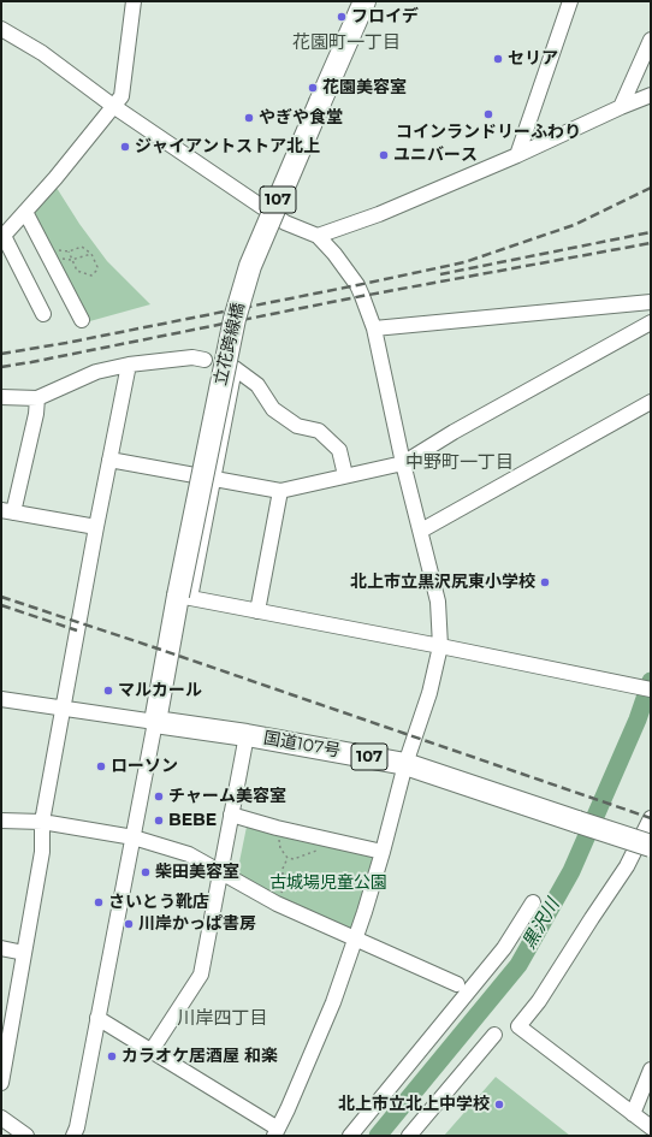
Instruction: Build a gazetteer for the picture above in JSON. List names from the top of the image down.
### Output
{
  "streets": {
    "highway": ["107", "立花跨線橋", "国道107号"]
  },
  "crossings": [
    ["107", "立花跨線橋"],
    ["107", "国道107号"]
  ],
  "districts": ["花園町一丁目", "中野町一丁目", "川岸四丁目"],
  "water": ["黒沢川"],
  "parks": ["古城場児童公園"],
  "places": [
    "フロイデ",
    "セリア",
    "花園美容室",
    "コインランドリーふわり",
    "やぎや食堂",
    "ジャイアントストア北上",
    "ユニバース",
    "北上市立黒沢尻東小学校",
    "マルカール",
    "ローソン",
    "チャーム美容室",
    "BEBE",
    "柴田美容室",
    "さいとう靴店",
    "川岸かっぱ書房",
    "カラオケ居酒屋 和楽",
    "北上市立北上中学校"
  ]
}
